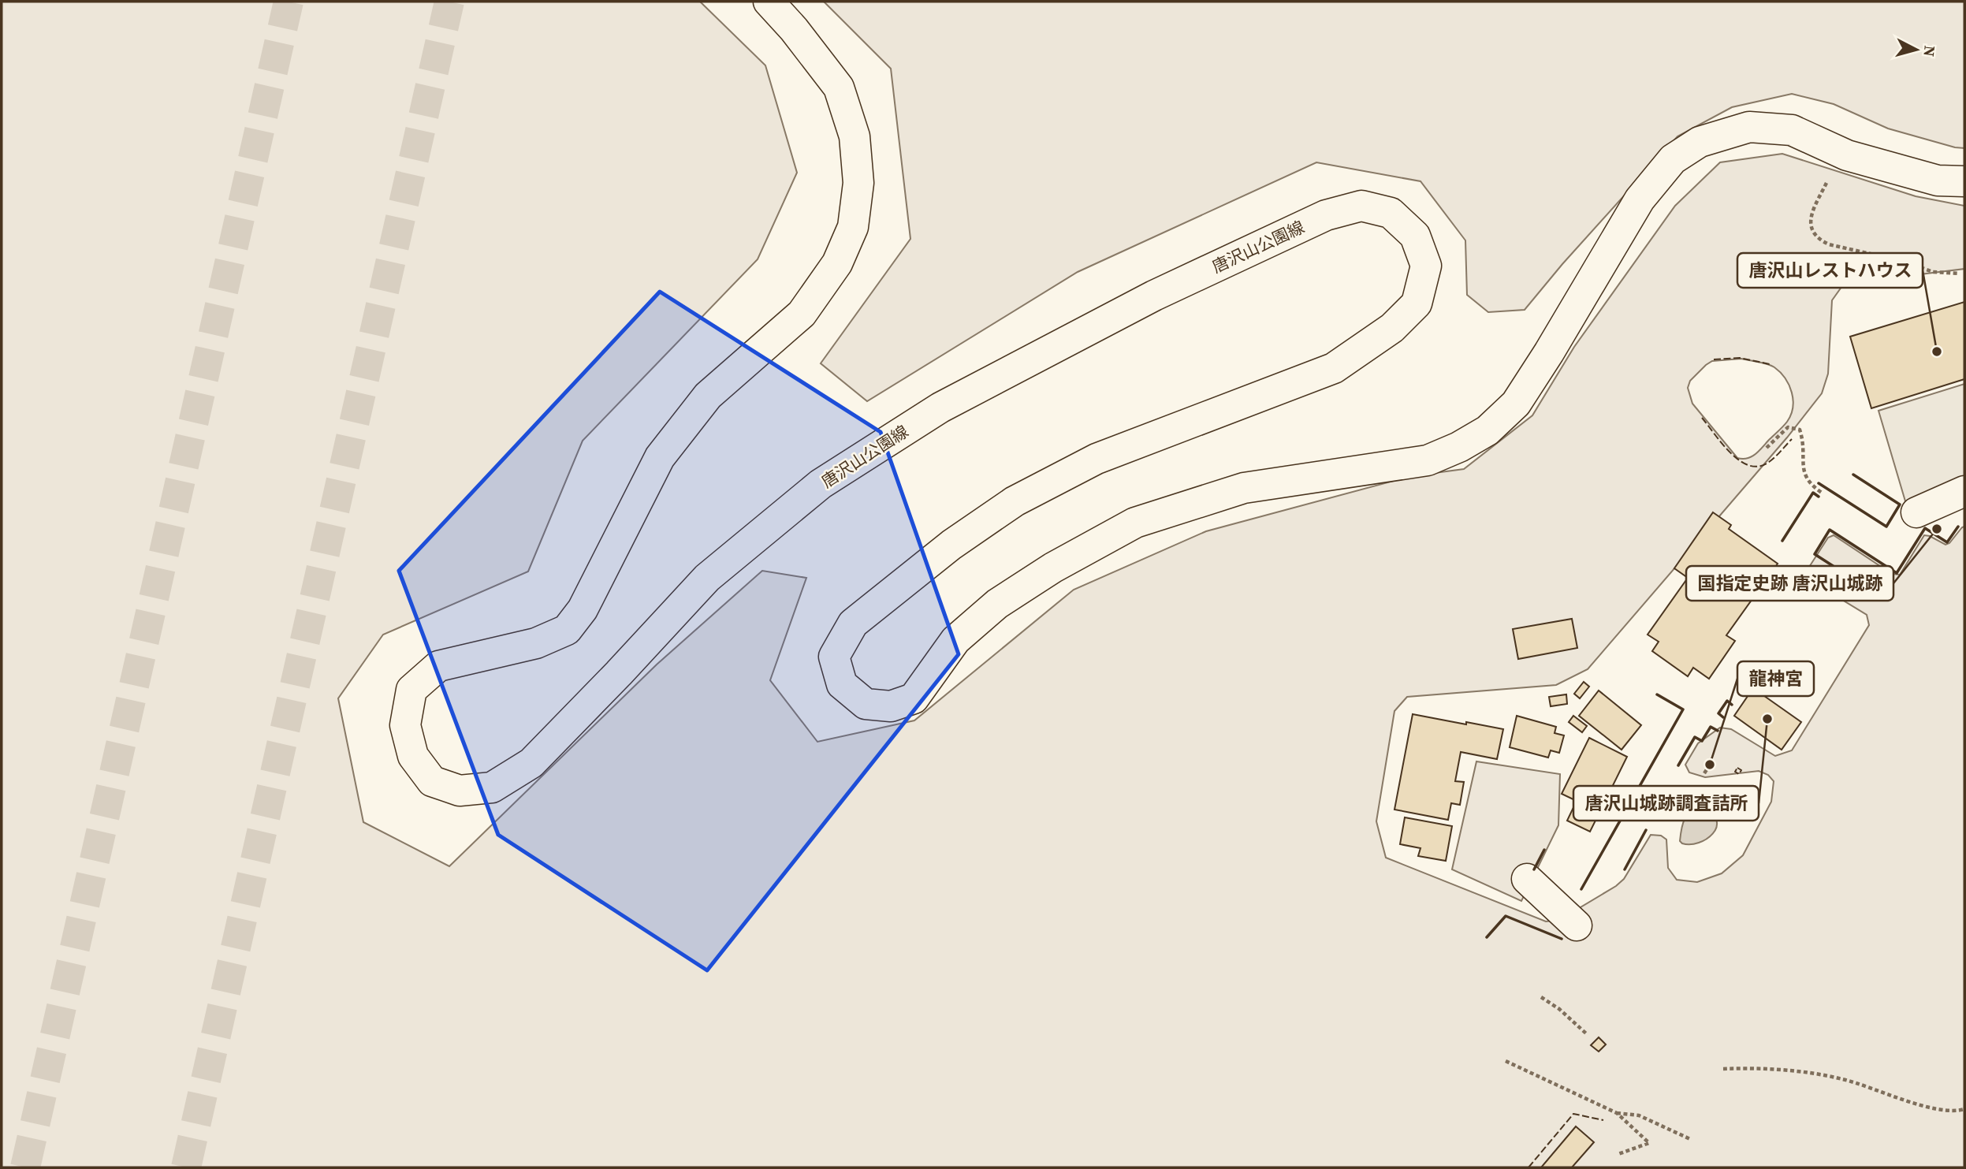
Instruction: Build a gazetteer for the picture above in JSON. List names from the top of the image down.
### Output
{
  "streets": {
    "main road": ["唐沢山公園線"]
  },
  "places": [
    "唐沢山レストハウス",
    "国指定史跡 唐沢山城跡",
    "唐沢山城跡調査詰所",
    "龍神宮"
  ],
  "north": "right"
}
